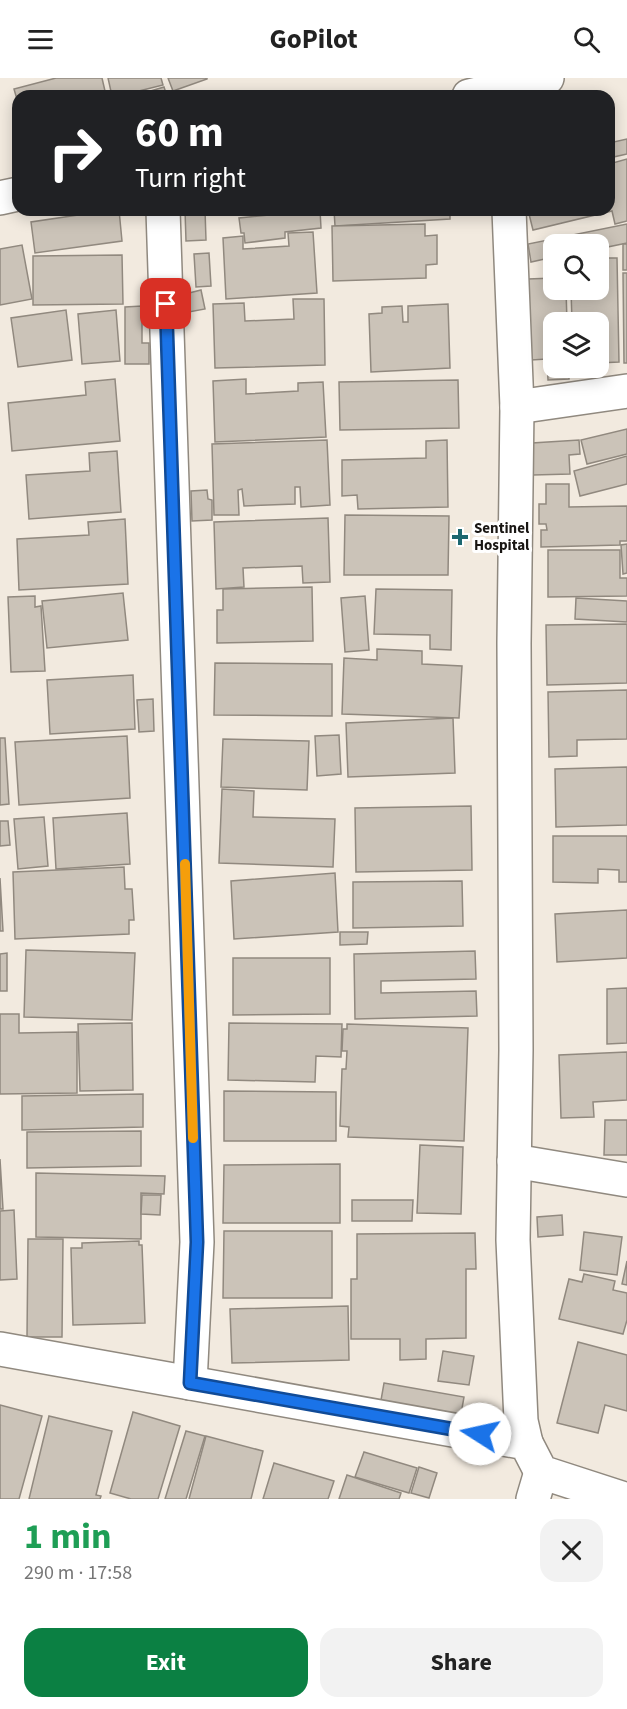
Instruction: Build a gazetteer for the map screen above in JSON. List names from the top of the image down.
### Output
{
  "places": {
    "health": ["Sentinel Hospital"]
  },
  "page": {
    "header": "GoPilot",
    "turn": ["60 m", "Turn right"],
    "heading": ["1 min", "290 m · 17:58"],
    "buttons": ["Exit", "Share"]
  }
}
